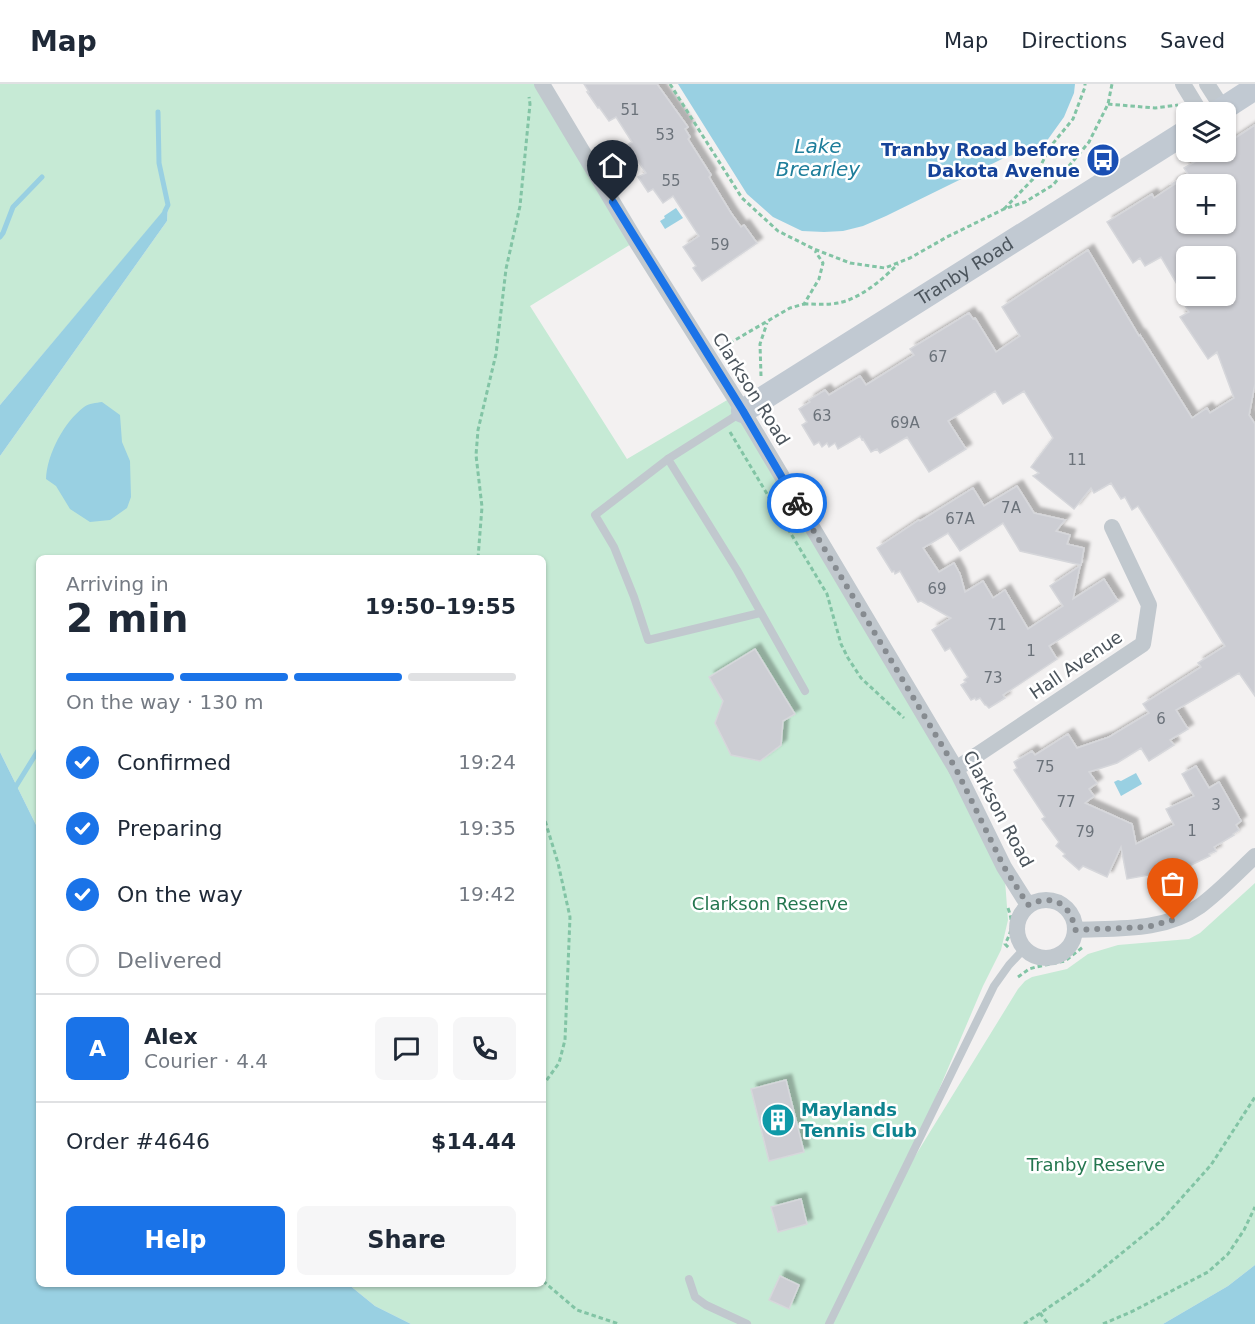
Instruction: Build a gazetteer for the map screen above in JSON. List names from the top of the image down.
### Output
{
  "streets": {
    "street": ["Tranby Road", "Clarkson Road", "Hall Avenue"]
  },
  "crossings": [
    ["Tranby Road", "Clarkson Road"],
    ["Clarkson Road", "Hall Avenue"]
  ],
  "water": ["Lake Brearley"],
  "parks": ["Clarkson Reserve", "Tranby Reserve"],
  "places": {
    "bus stop": ["Tranby Road before Dakota Avenue"],
    "building": ["Maylands Tennis Club"]
  },
  "house_numbers": [
    "51",
    "53",
    "55",
    "59",
    "67",
    "63",
    "69A",
    "11",
    "7A",
    "67A",
    "69",
    "71",
    "1",
    "73",
    "6",
    "75",
    "77",
    "3",
    "1",
    "79"
  ],
  "page": {
    "header": "Map",
    "nav": ["Map", "Directions", "Saved"],
    "map_buttons": ["+", "−"],
    "heading": ["2 min", "Arriving in", "19:50–19:55"],
    "panel": [
      "Alex",
      "Courier · 4.4",
      "Order #4646",
      "$14.44"
    ],
    "bar": "On the way · 130 m",
    "list": [
      ["Confirmed", "19:24"],
      ["Preparing", "19:35"],
      ["On the way", "19:42"],
      "Delivered"
    ],
    "round": "A",
    "buttons": ["Help", "Share"]
  }
}
